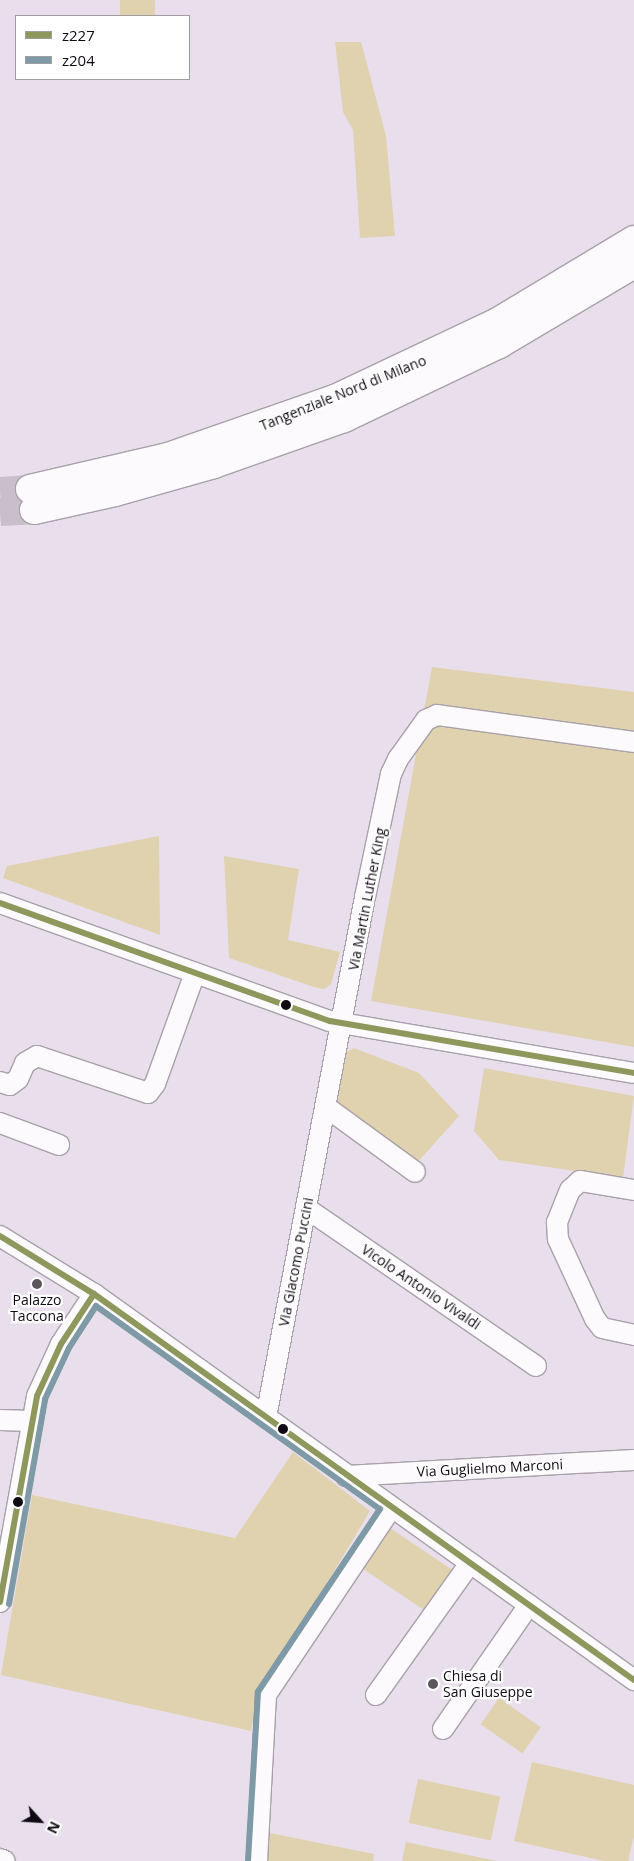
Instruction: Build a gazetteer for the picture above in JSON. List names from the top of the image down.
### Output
{
  "streets": {
    "highway": ["Tangenziale Nord di Milano"],
    "street": [
      "Via Martin Luther King",
      "Via Giacomo Puccini",
      "Vicolo Antonio Vivaldi",
      "Via Guglielmo Marconi"
    ]
  },
  "crossings": [
    ["Via Martin Luther King", "Via Giacomo Puccini"],
    ["Via Giacomo Puccini", "Vicolo Antonio Vivaldi"]
  ],
  "places": ["Palazzo Taccona", "Chiesa di San Giuseppe"],
  "lines": ["transit line z227", "transit line z204"],
  "legend": ["z227", "z204"],
  "north": "bottom right"
}
